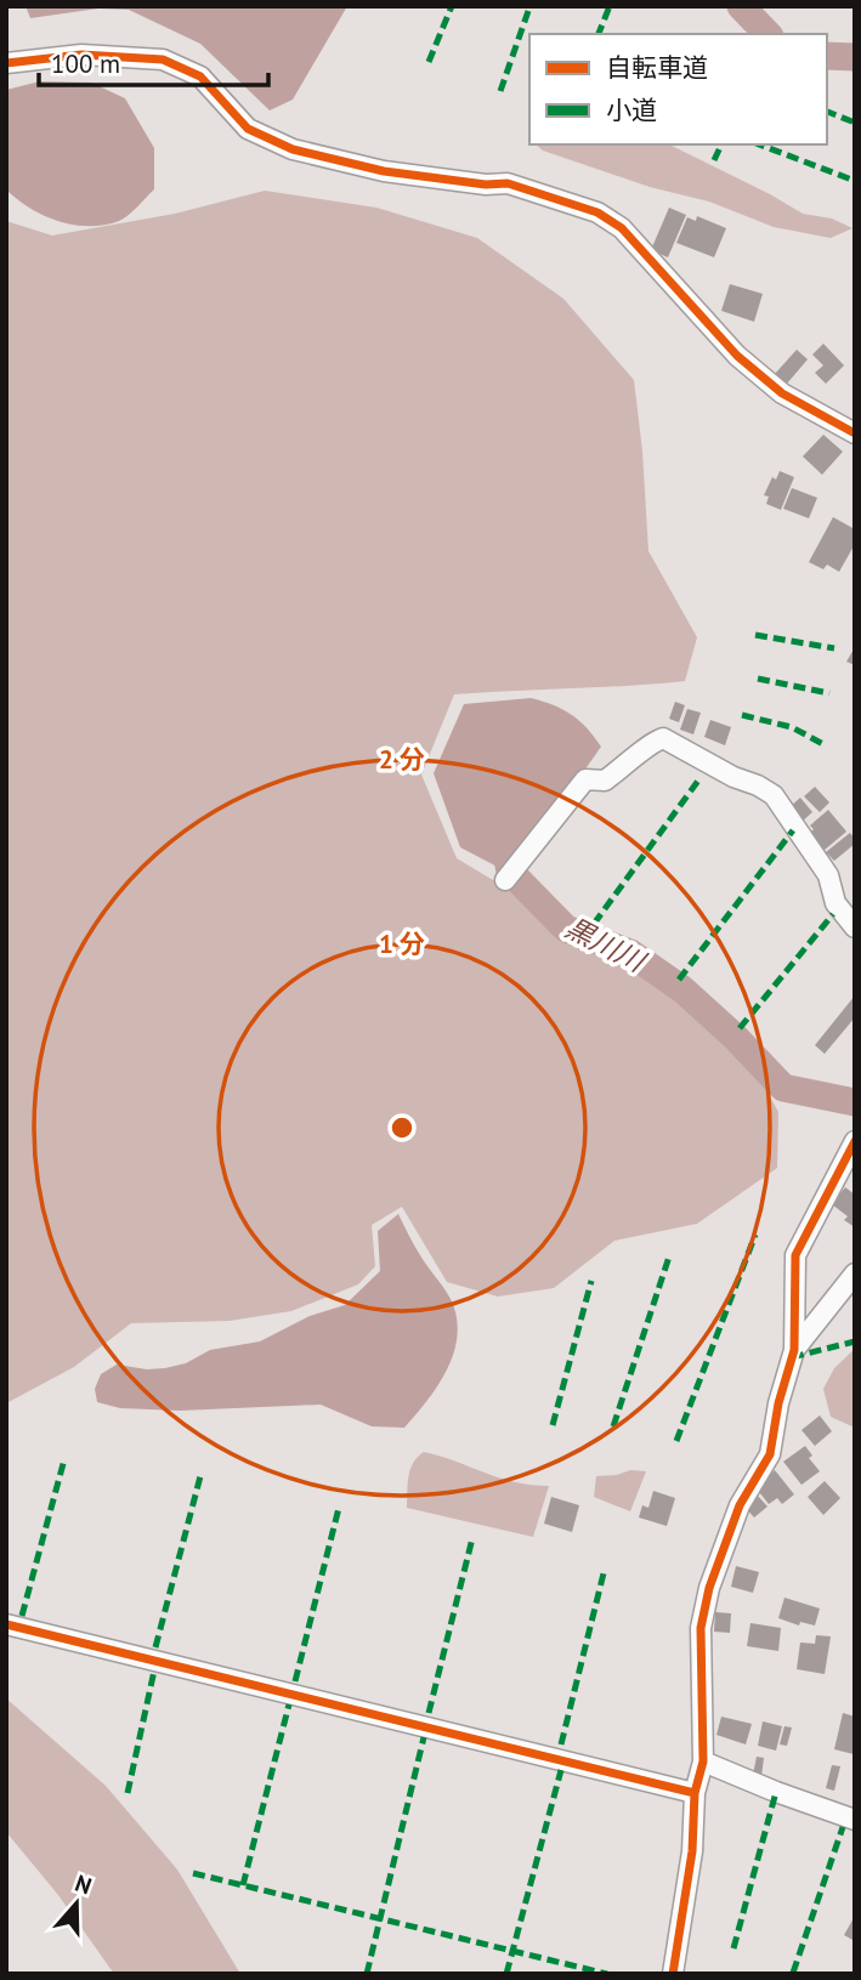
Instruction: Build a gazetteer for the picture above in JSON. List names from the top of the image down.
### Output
{
  "water": ["黒川川"],
  "legend": ["自転車道", "小道"],
  "scale_bar": "100 m",
  "north": "top",
  "rings": ["2 分", "1 分"]
}
